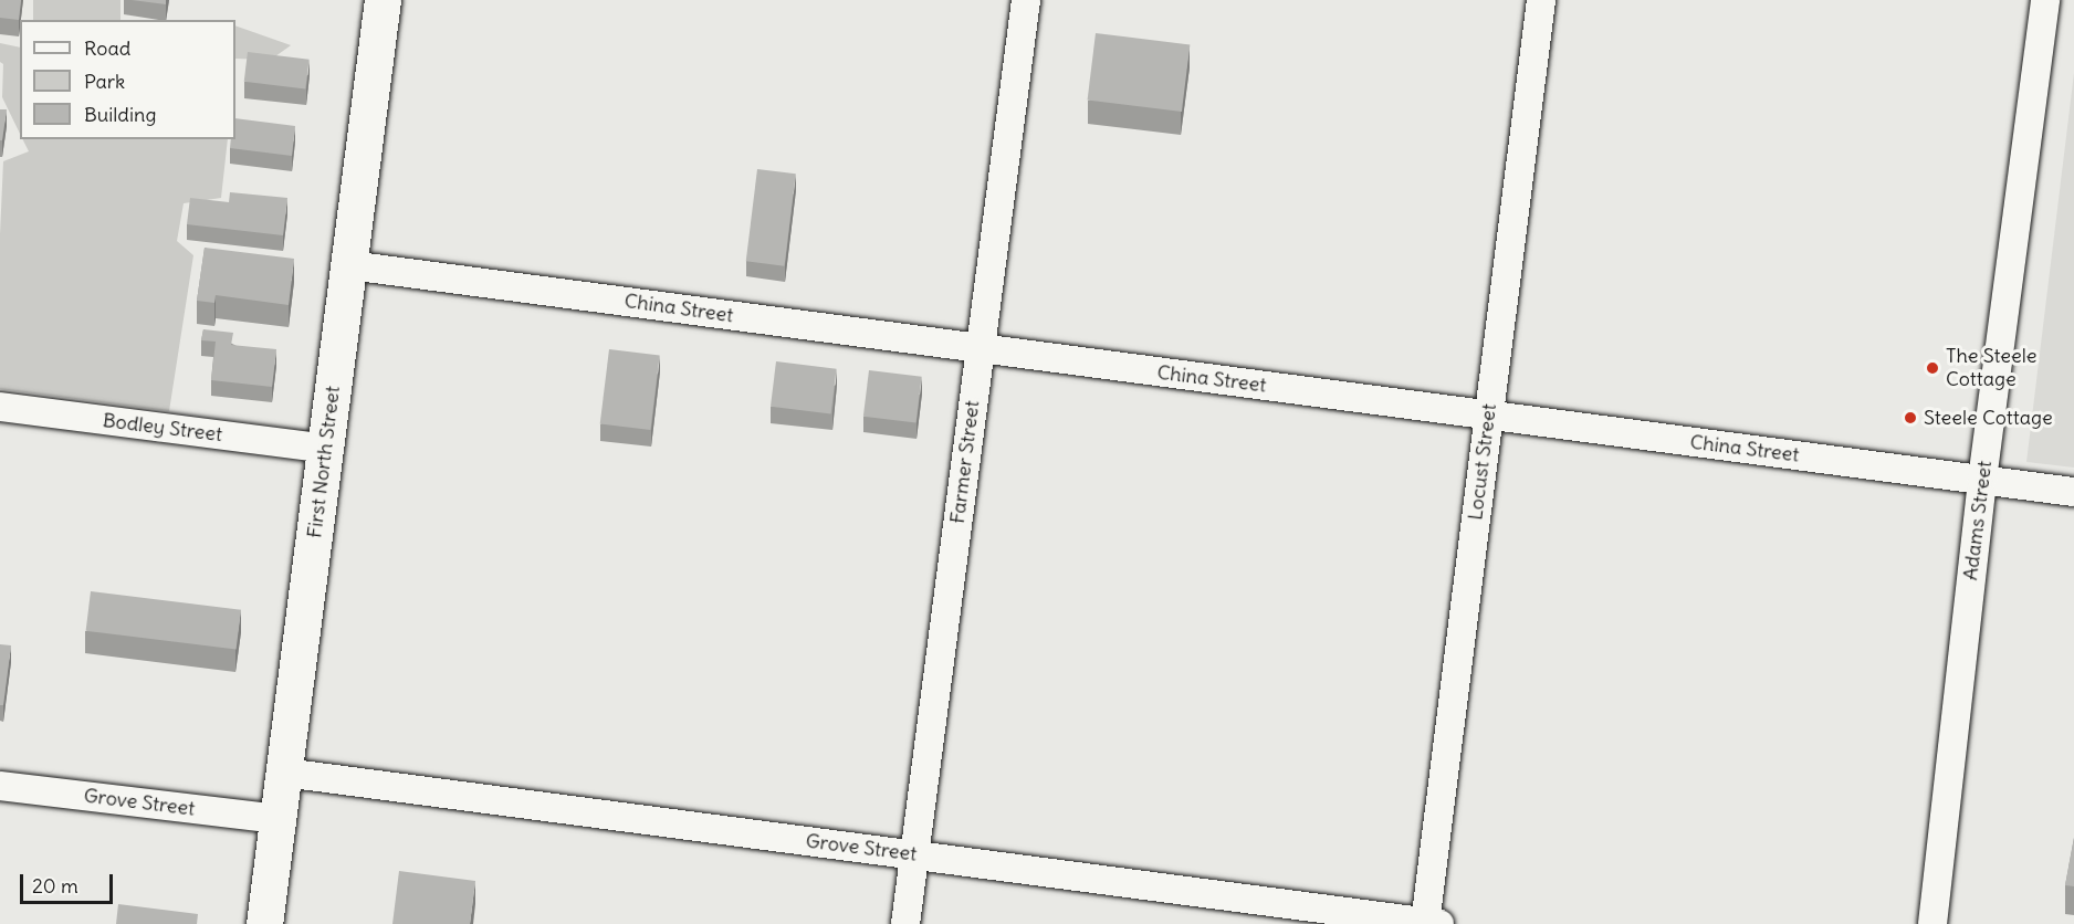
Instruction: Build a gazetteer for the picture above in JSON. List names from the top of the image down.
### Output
{
  "streets": {
    "street": [
      "China Street",
      "Bodley Street",
      "First North Street",
      "Farmer Street",
      "Locust Street",
      "Adams Street",
      "Grove Street"
    ]
  },
  "crossings": [
    ["China Street", "First North Street"],
    ["China Street", "Farmer Street"],
    ["China Street", "Locust Street"],
    ["China Street", "Adams Street"],
    ["Bodley Street", "First North Street"],
    ["First North Street", "Grove Street"],
    ["Farmer Street", "Grove Street"],
    ["Locust Street", "Grove Street"]
  ],
  "places": ["The Steele Cottage", "Steele Cottage"],
  "legend": ["Road", "Park", "Building"],
  "scale_bar": "20 m"
}
